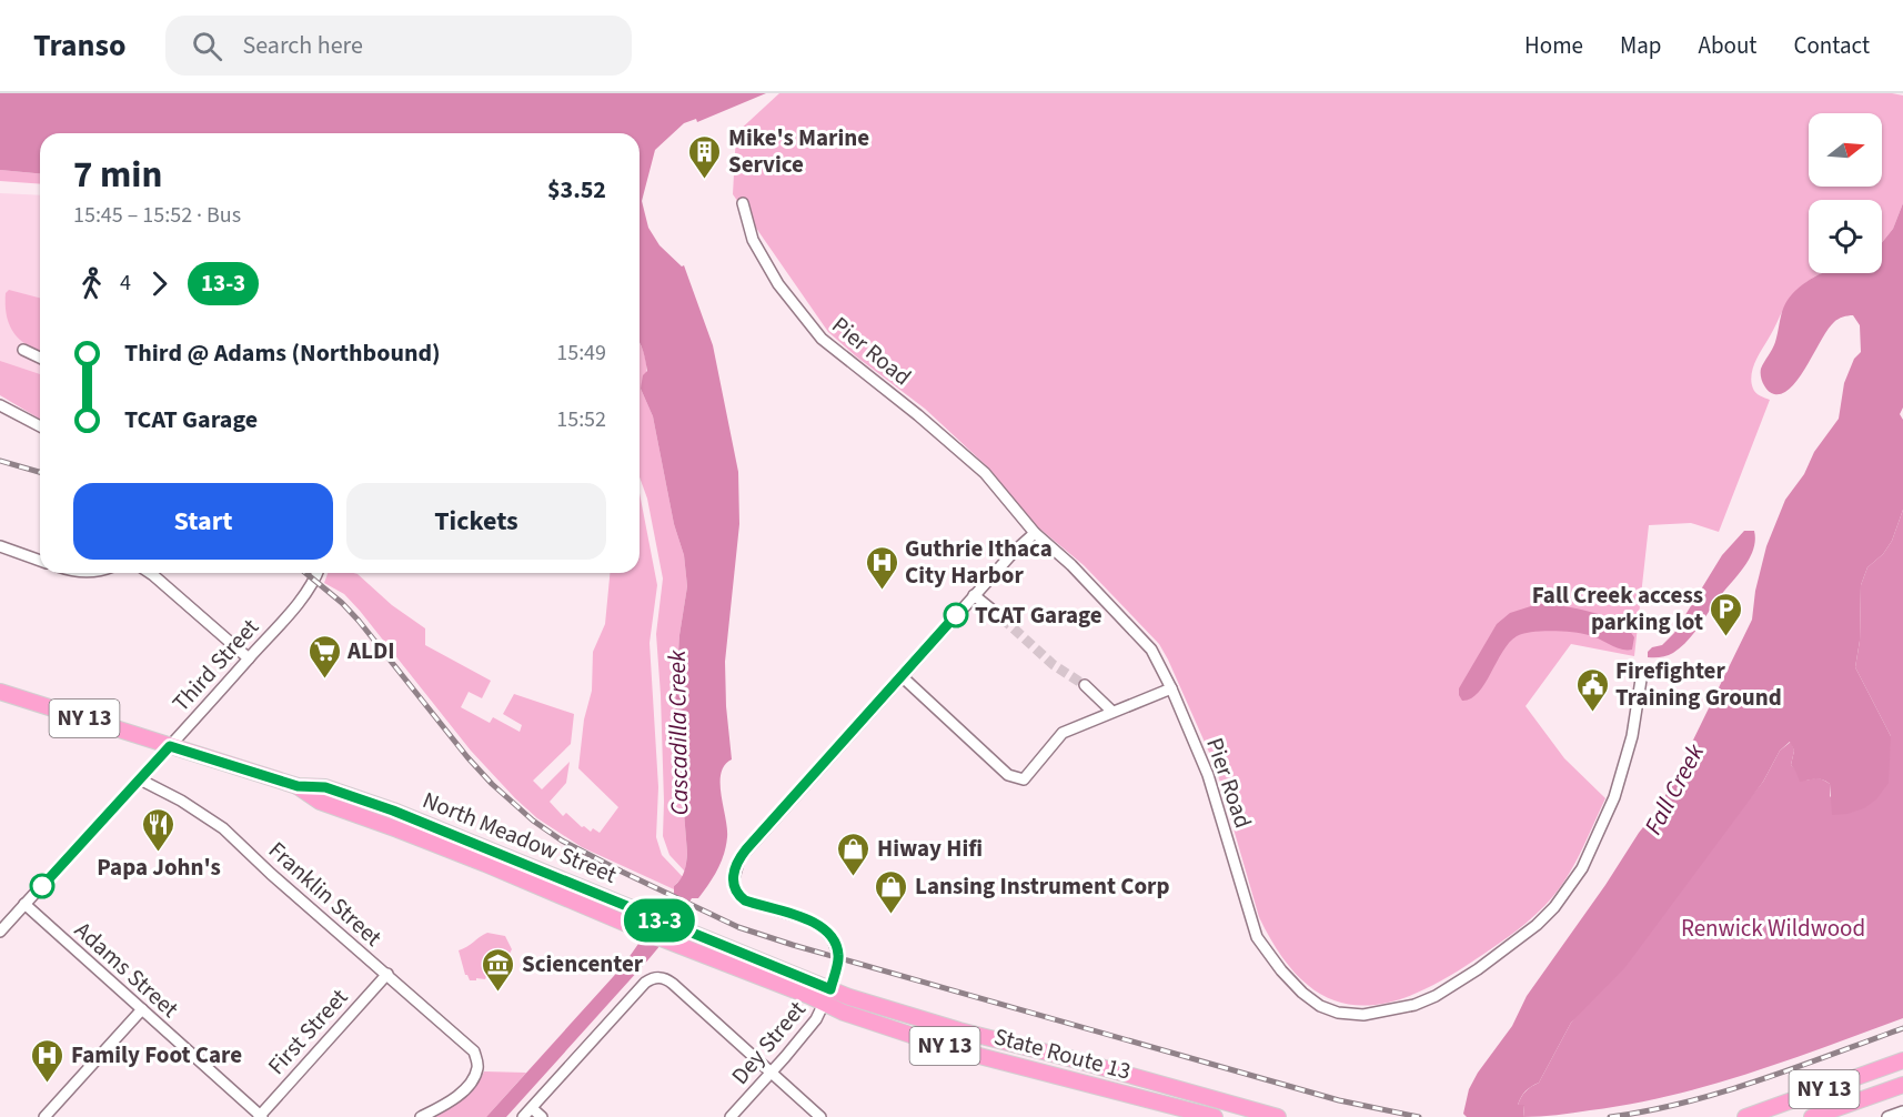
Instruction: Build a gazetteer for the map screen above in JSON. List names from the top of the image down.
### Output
{
  "streets": {
    "highway": ["NY 13", "North Meadow Street", "State Route 13"],
    "street": [
      "Pier Road",
      "Third Street",
      "Franklin Street",
      "Adams Street",
      "First Street",
      "Dey Street"
    ]
  },
  "crossings": [
    ["Pier Road", "Dey Street"],
    ["Third Street", "North Meadow Street"],
    ["Third Street", "Franklin Street"],
    ["Third Street", "Adams Street"],
    ["North Meadow Street", "Dey Street"],
    ["North Meadow Street", "State Route 13"],
    ["Franklin Street", "First Street"],
    ["Adams Street", "First Street"],
    ["Dey Street", "State Route 13"]
  ],
  "water": ["Cascadilla Creek", "Fall Creek"],
  "parks": ["Renwick Wildwood"],
  "places": {
    "building": ["Mike's Marine Service"],
    "hospital": ["Guthrie Ithaca City Harbor", "Family Foot Care"],
    "other": ["TCAT Garage"],
    "parking": ["Fall Creek access parking lot"],
    "supermarket": ["ALDI"],
    "public building": ["Firefighter Training Ground"],
    "restaurant": ["Papa John's"],
    "shop": ["Hiway Hifi", "Lansing Instrument Corp"],
    "museum": ["Sciencenter"]
  },
  "lines": ["bus line 13-3"],
  "north": "right",
  "page": {
    "header": "Transo",
    "search": "Search here",
    "nav": [
      "Home",
      "Map",
      "About",
      "Contact"
    ],
    "on_map": "13-3",
    "heading": ["7 min", "15:45 – 15:52 · Bus", "$3.52"],
    "legs": ["4", "13-3"],
    "list": [
      {
        "name": "Third @ Adams (Northbound)",
        "value": "15:49"
      },
      {
        "name": "TCAT Garage",
        "value": "15:52"
      }
    ],
    "buttons": ["Start", "Tickets"]
  }
}
